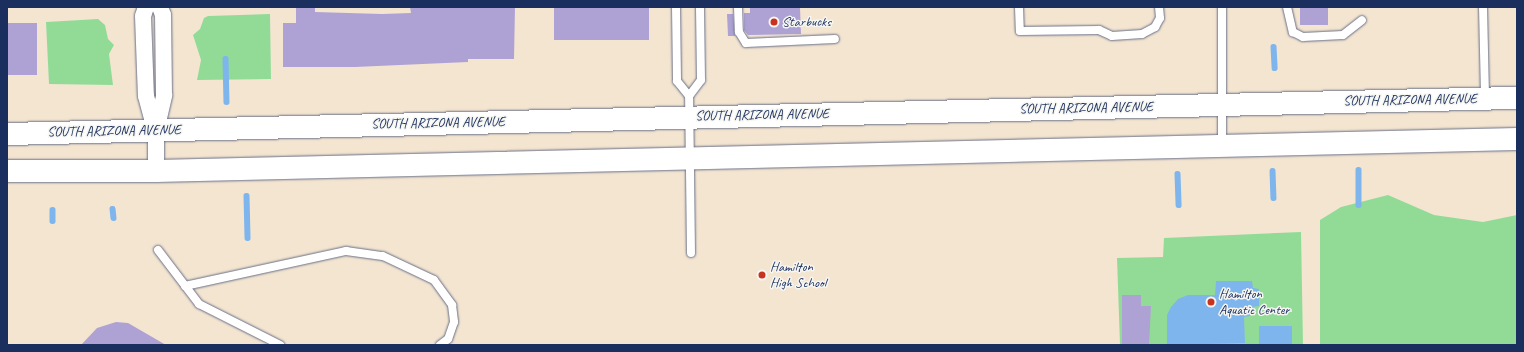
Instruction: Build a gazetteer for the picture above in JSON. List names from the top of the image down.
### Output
{
  "streets": {
    "main road": ["SOUTH ARIZONA AVENUE"]
  },
  "places": ["Starbucks", "Hamilton High School", "Hamilton Aquatic Center"]
}
